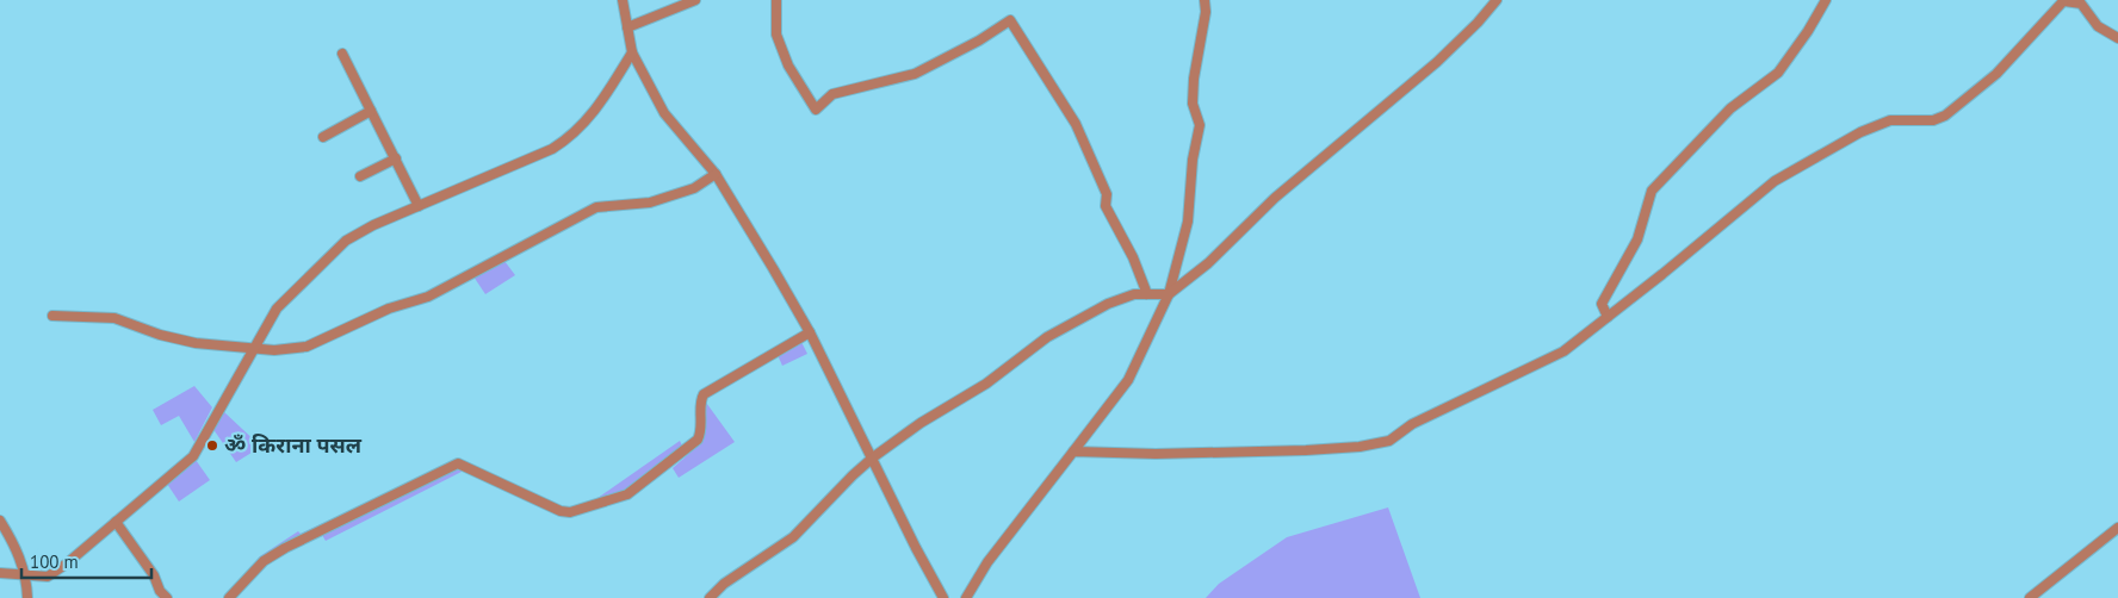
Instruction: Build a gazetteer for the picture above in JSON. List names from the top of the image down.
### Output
{
  "places": ["ॐ किराना पसल"],
  "scale_bar": "100 m"
}
